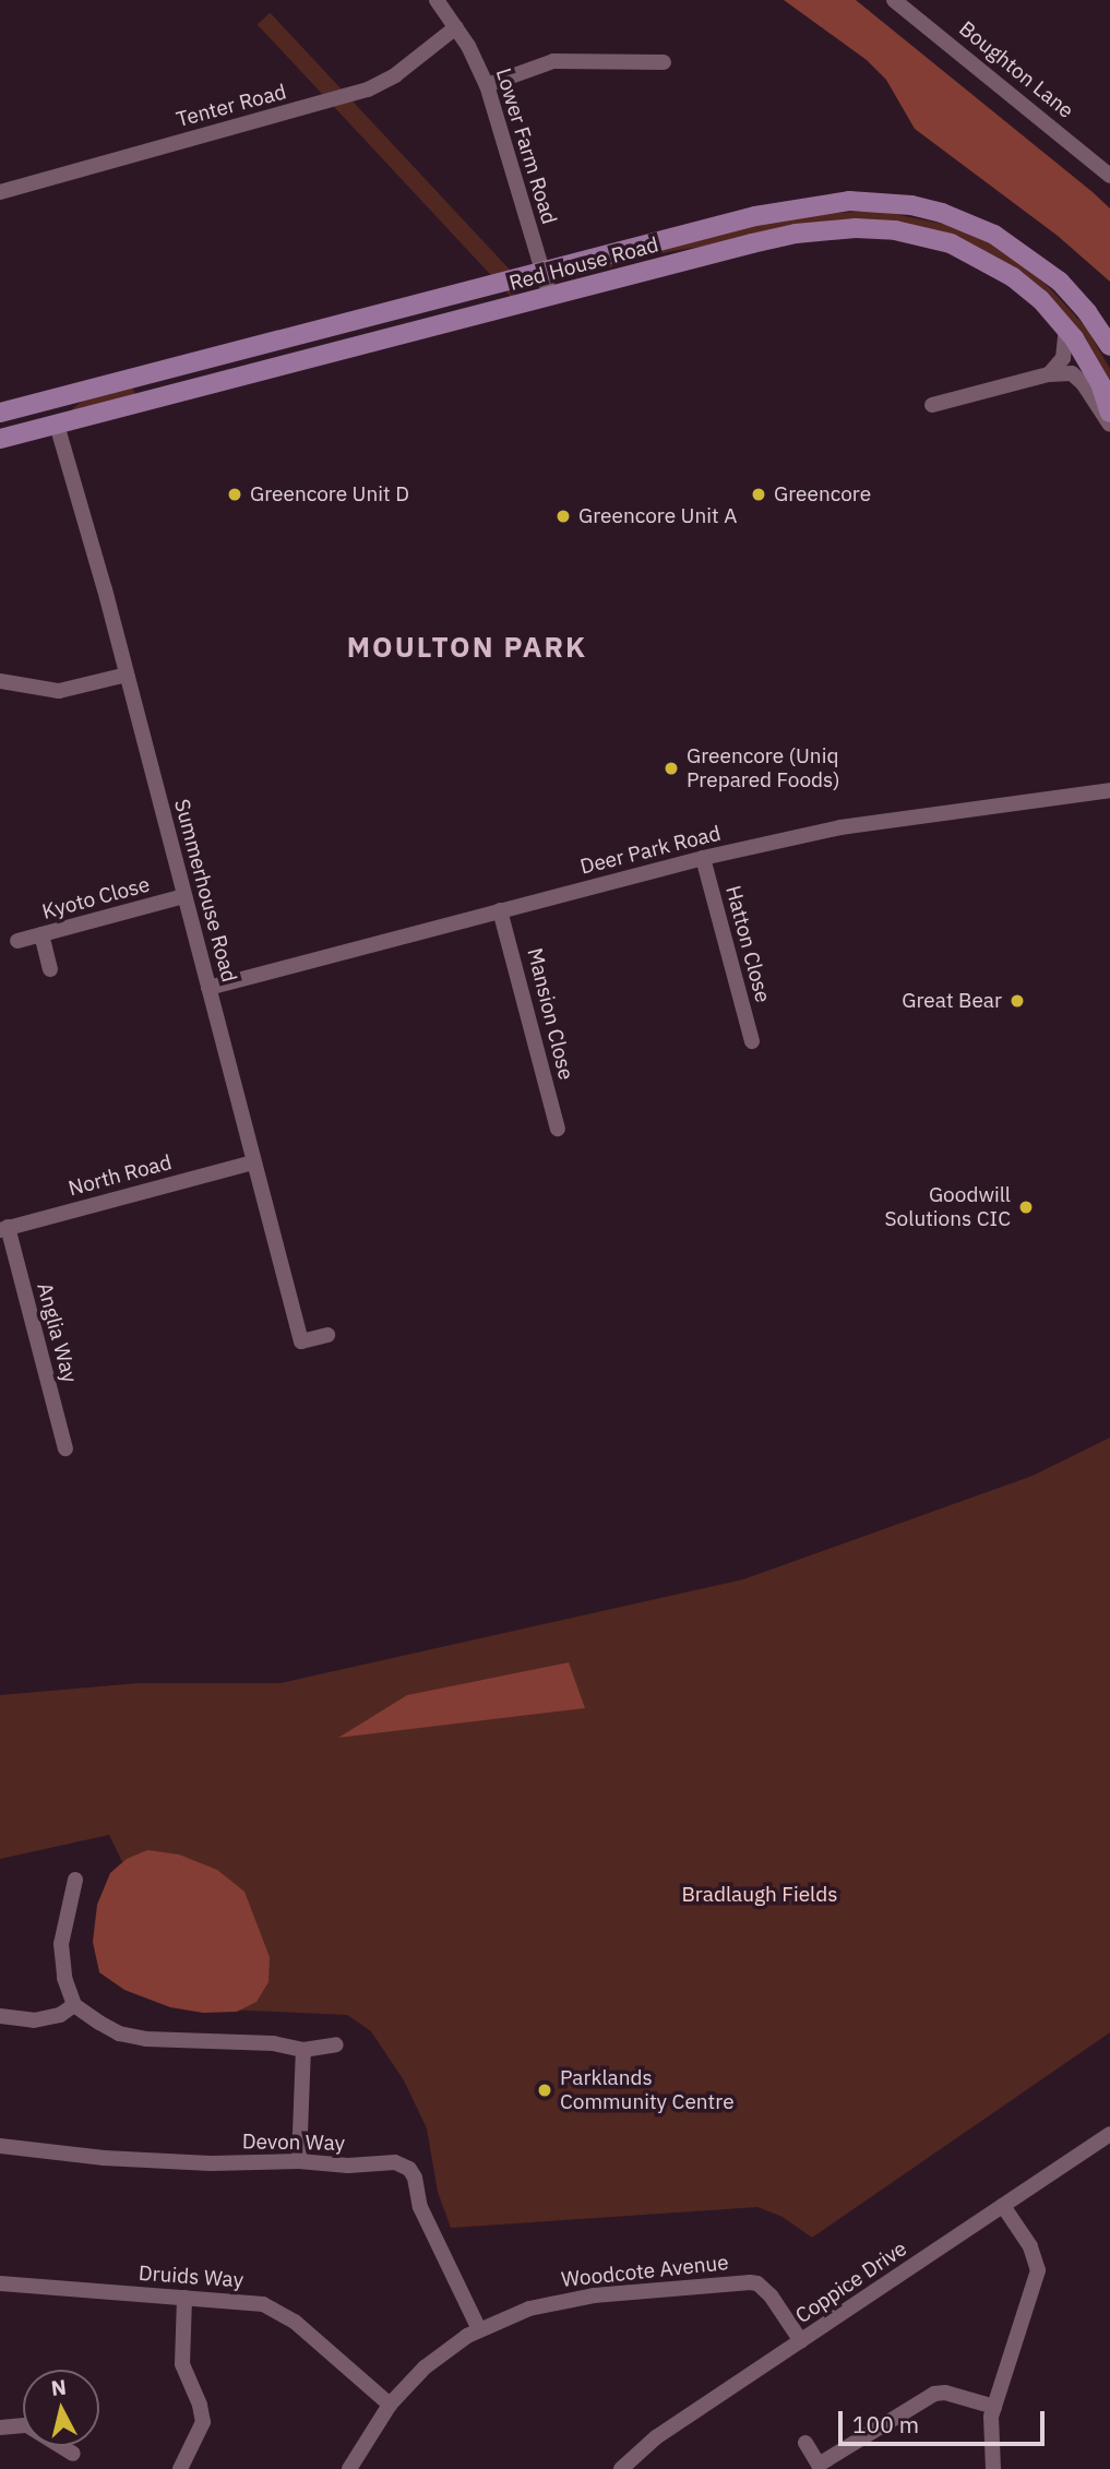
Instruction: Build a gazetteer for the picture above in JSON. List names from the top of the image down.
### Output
{
  "streets": {
    "main road": ["Red House Road"],
    "street": [
      "Boughton Lane",
      "Tenter Road",
      "Lower Farm Road",
      "Deer Park Road",
      "Summerhouse Road",
      "Kyoto Close",
      "Hatton Close",
      "Mansion Close",
      "North Road",
      "Anglia Way",
      "Devon Way",
      "Woodcote Avenue",
      "Druids Way",
      "Coppice Drive"
    ]
  },
  "crossings": [
    ["Tenter Road", "Lower Farm Road"],
    ["Lower Farm Road", "Red House Road"],
    ["Red House Road", "Summerhouse Road"],
    ["Deer Park Road", "Summerhouse Road"],
    ["Deer Park Road", "Hatton Close"],
    ["Deer Park Road", "Mansion Close"],
    ["Summerhouse Road", "Kyoto Close"],
    ["Summerhouse Road", "North Road"],
    ["North Road", "Anglia Way"],
    ["Devon Way", "Woodcote Avenue"],
    ["Woodcote Avenue", "Druids Way"],
    ["Woodcote Avenue", "Coppice Drive"]
  ],
  "districts": ["MOULTON PARK"],
  "parks": ["Bradlaugh Fields"],
  "places": [
    "Greencore Unit D",
    "Greencore",
    "Greencore Unit A",
    "Greencore (Uniq Prepared Foods)",
    "Great Bear",
    "Goodwill Solutions CIC",
    "Parklands Community Centre"
  ],
  "scale_bar": "100 m",
  "north": "top"
}
